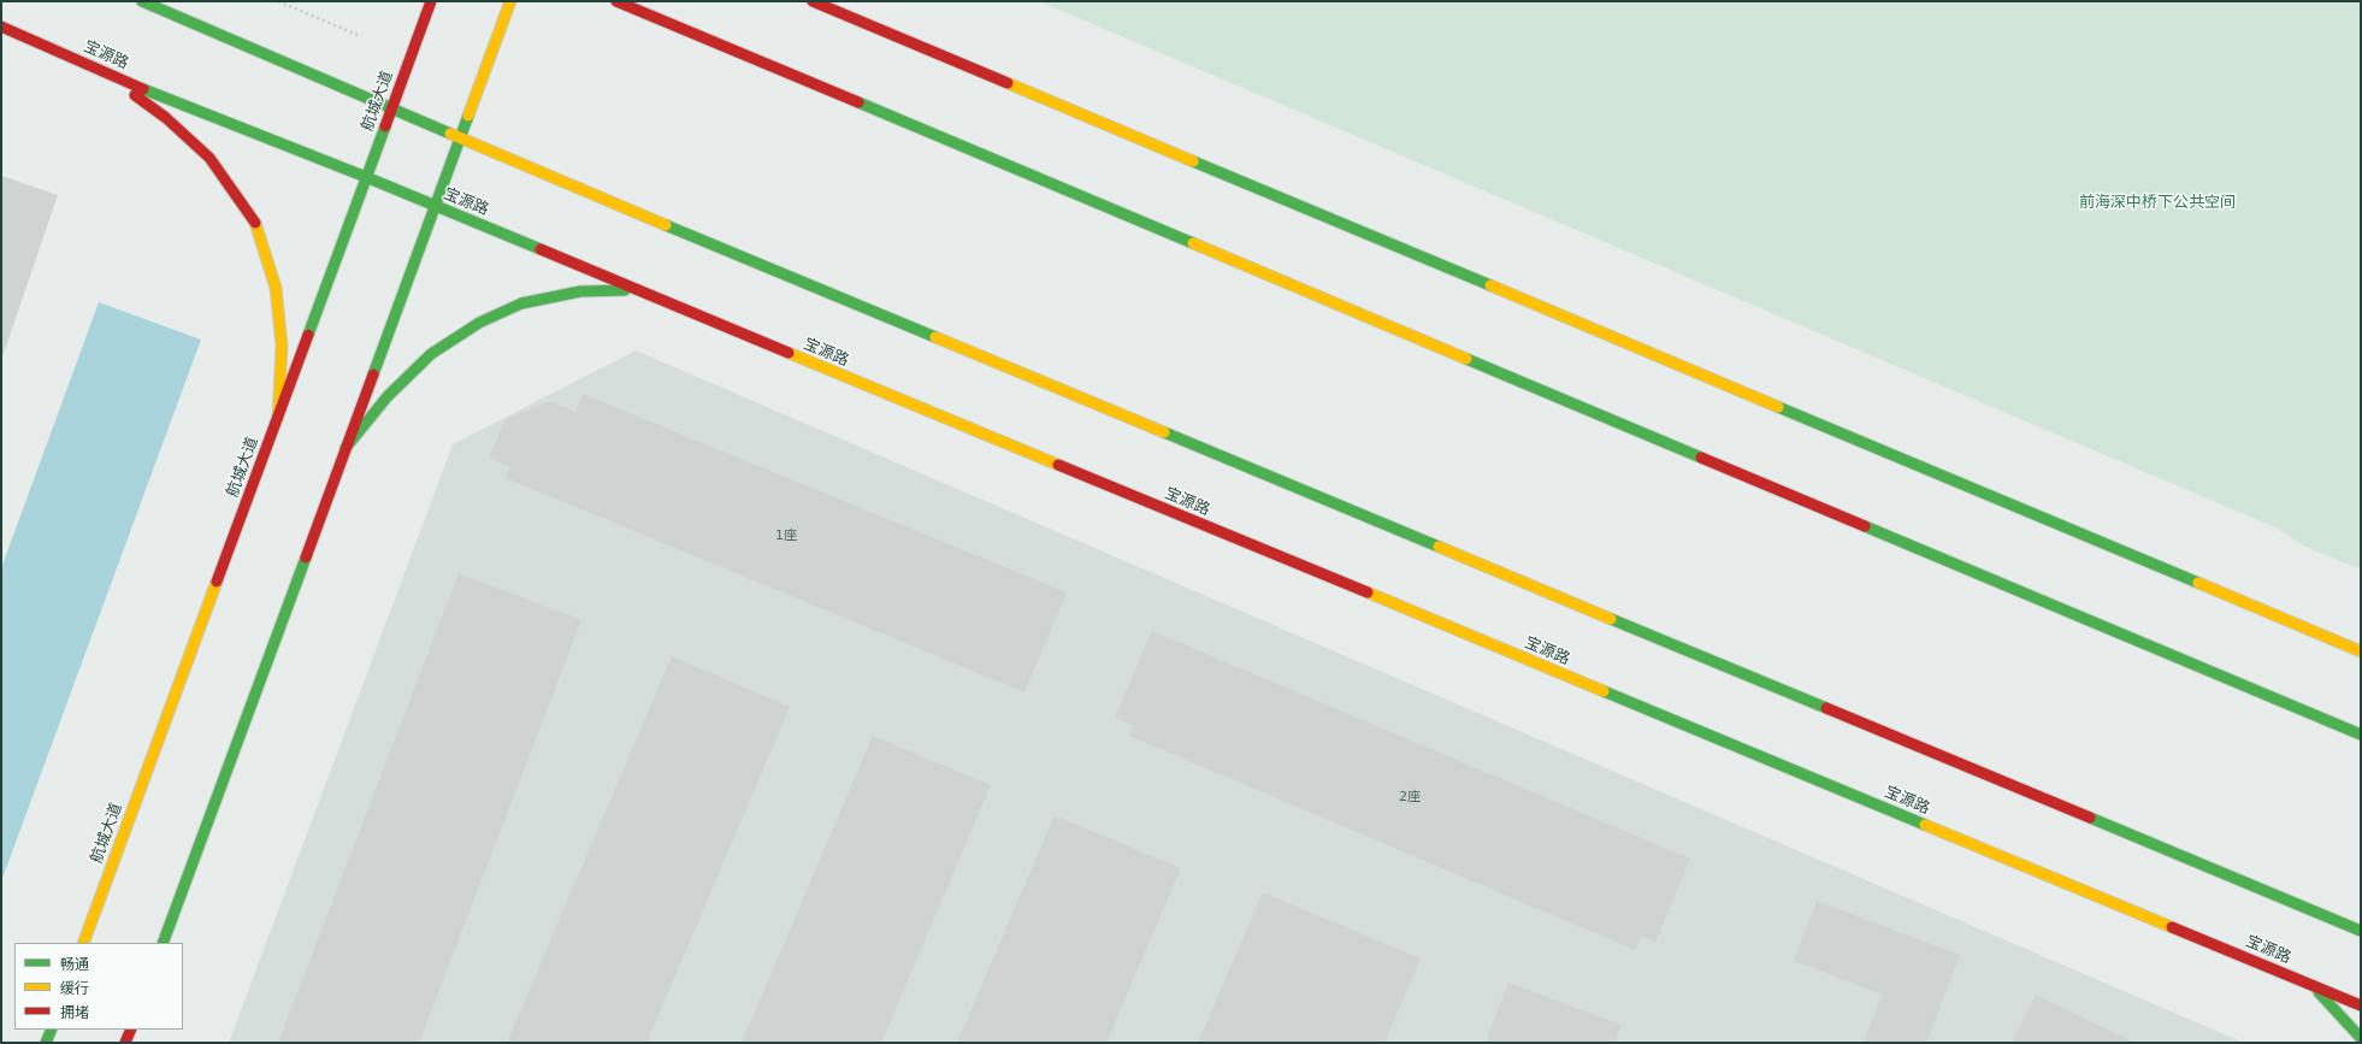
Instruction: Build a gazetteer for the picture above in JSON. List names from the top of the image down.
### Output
{
  "streets": {
    "main road": ["宝源路", "航城大道"]
  },
  "crossings": [
    ["宝源路", "航城大道"]
  ],
  "parks": ["前海深中桥下公共空间"],
  "house_numbers": ["1座", "2座"],
  "legend": ["畅通", "缓行", "拥堵"]
}
